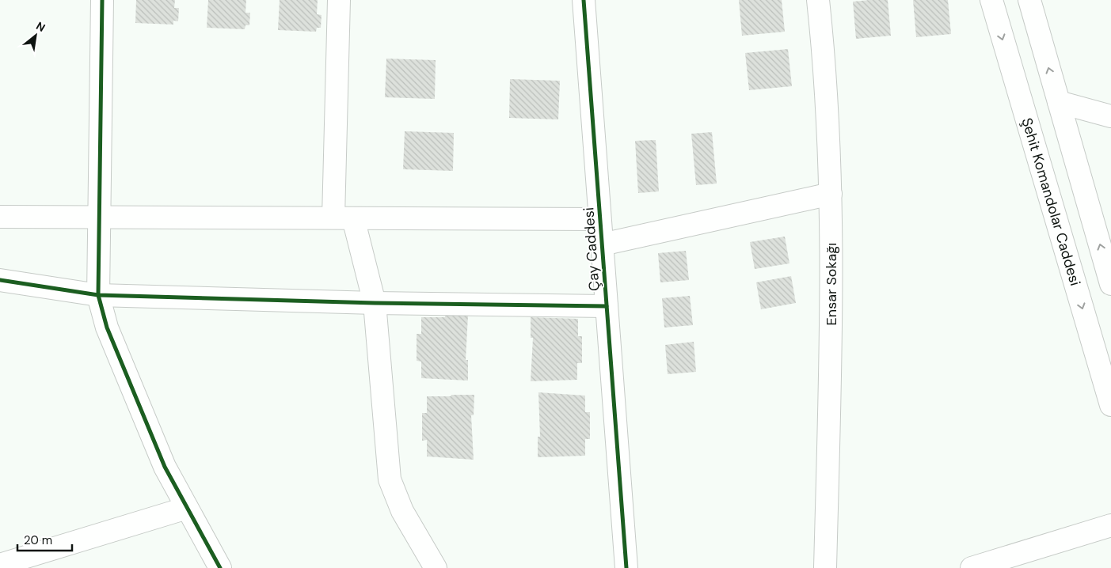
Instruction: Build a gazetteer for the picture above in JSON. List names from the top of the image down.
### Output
{
  "streets": {
    "street": ["Şehit Komandolar Caddesi", "Çay Caddesi", "Ensar Sokağı"]
  },
  "scale_bar": "20 m",
  "north": "top right"
}
